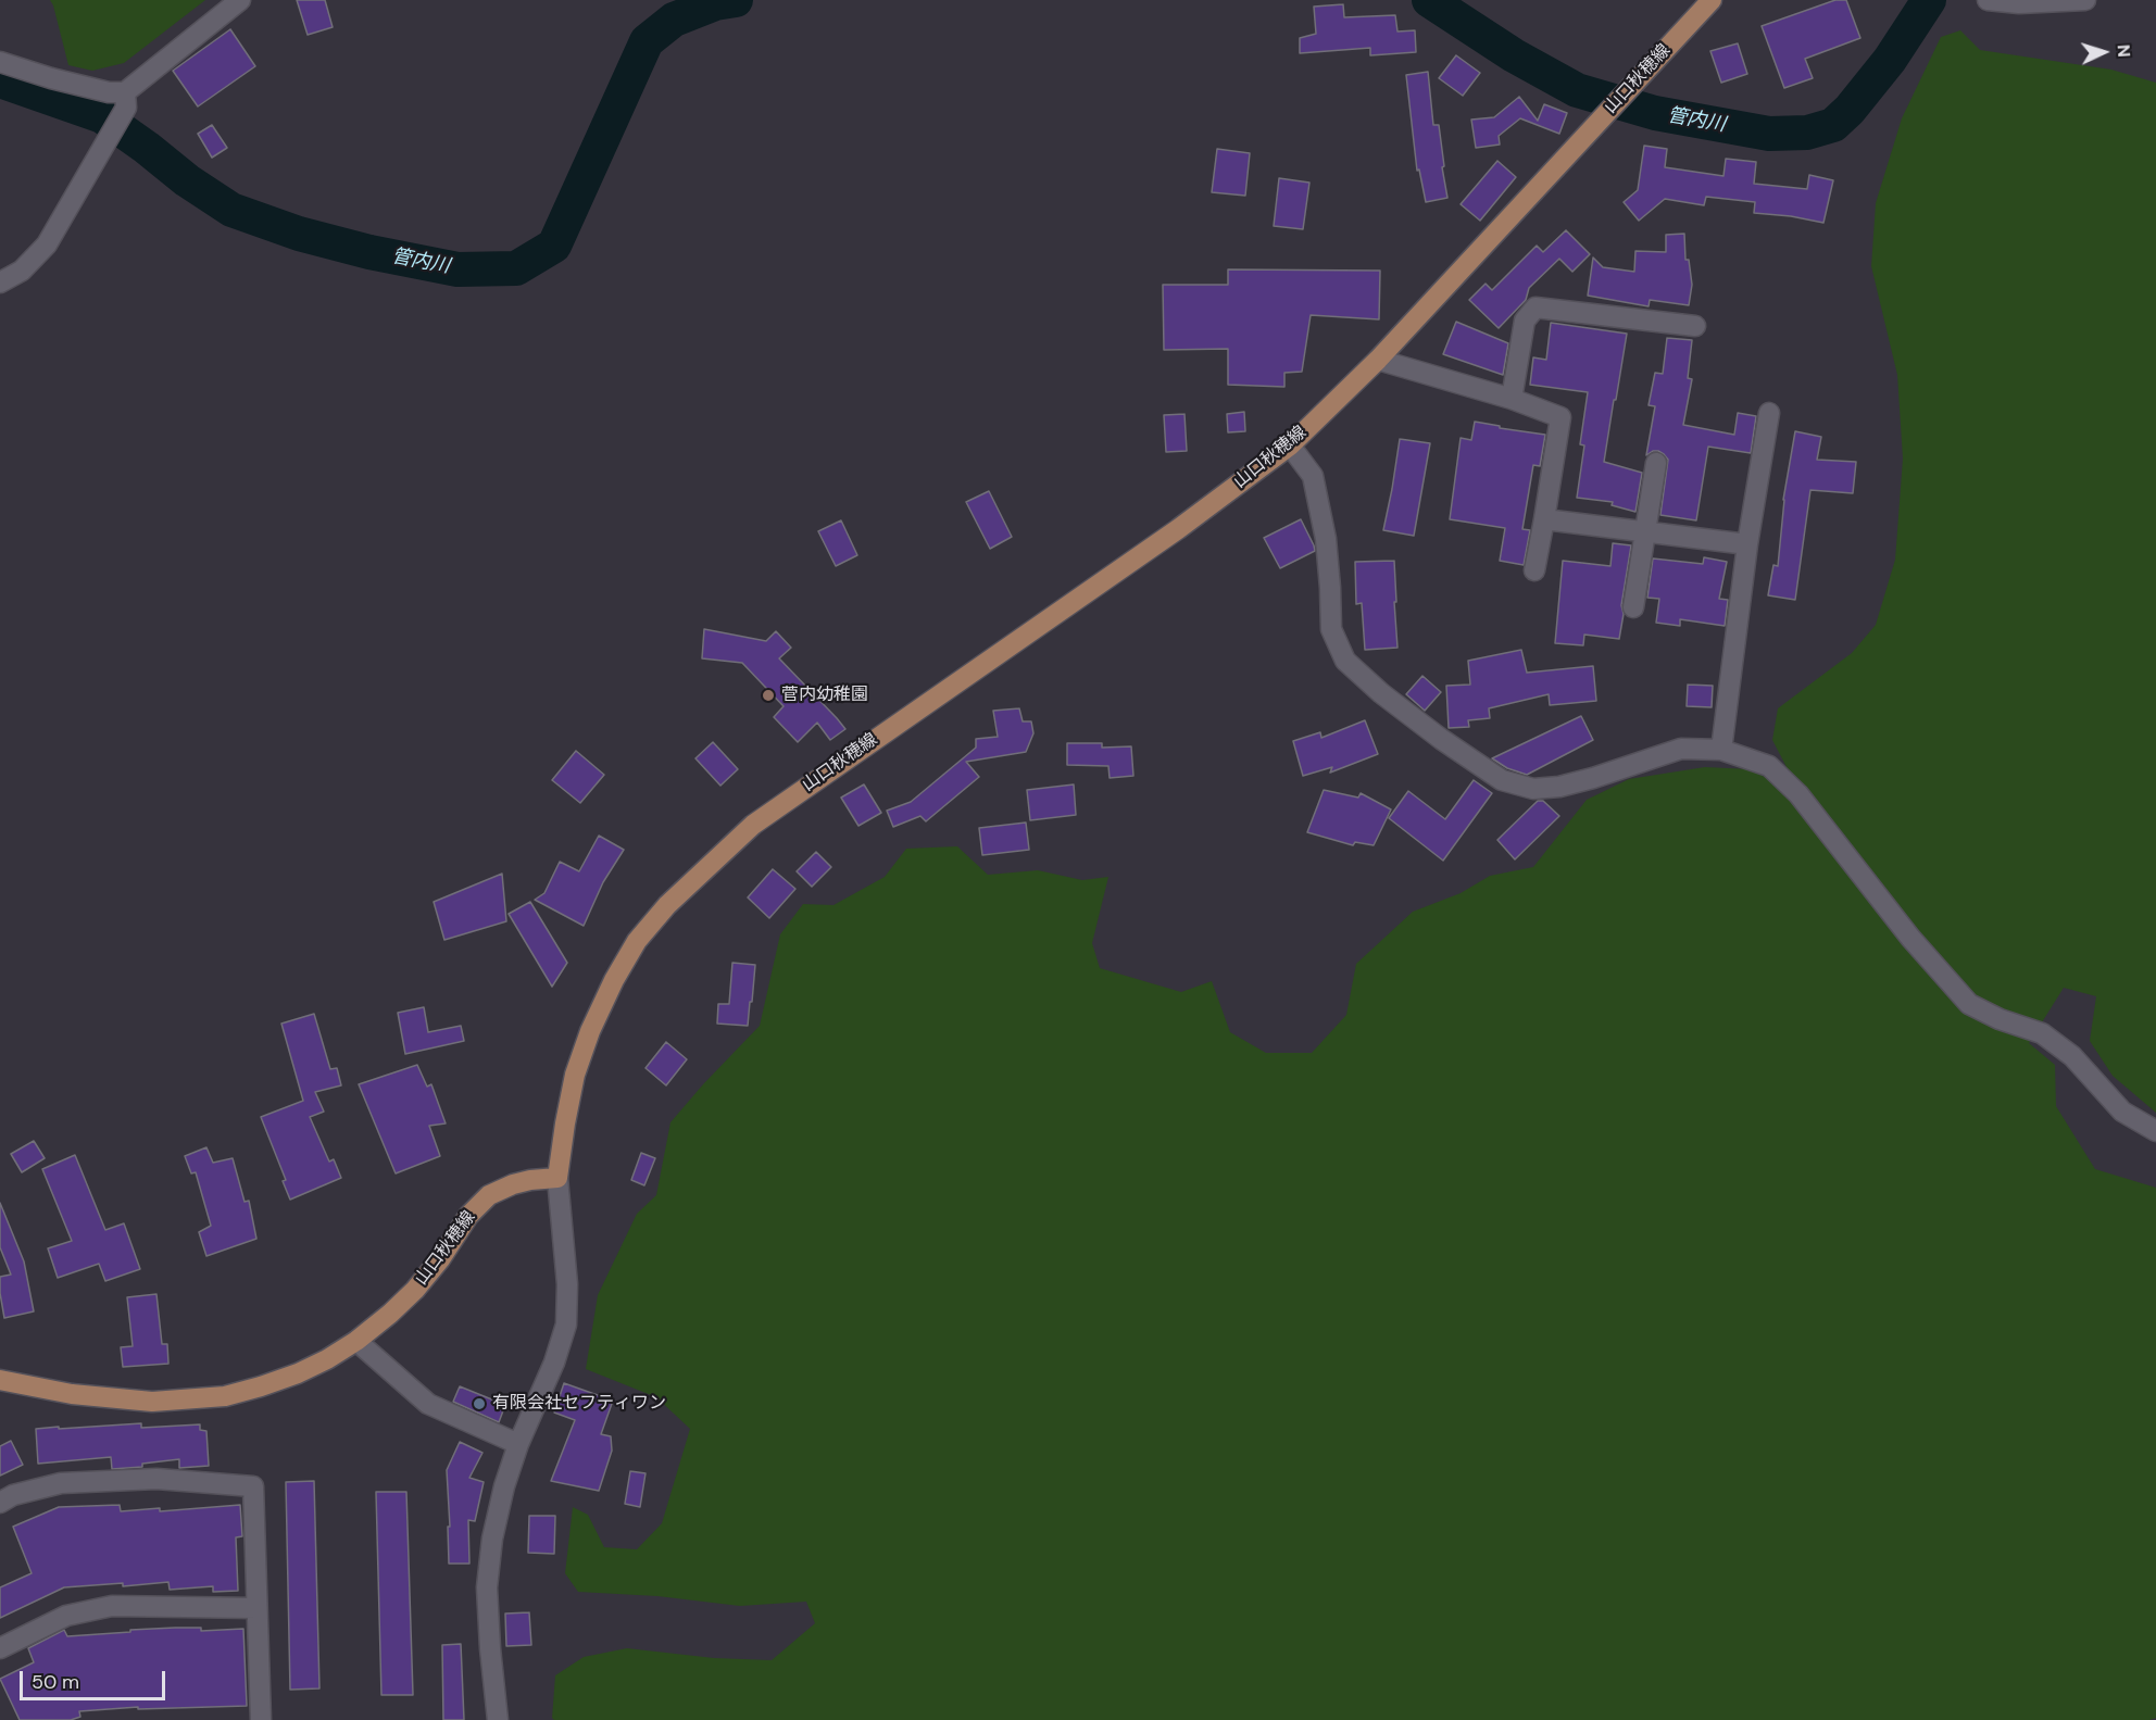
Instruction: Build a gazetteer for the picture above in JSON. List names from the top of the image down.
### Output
{
  "streets": {
    "main road": ["山口秋穂線"]
  },
  "water": ["管内川"],
  "places": ["菅内幼稚園", "有限会社セフティワン"],
  "scale_bar": "50 m",
  "north": "right"
}
